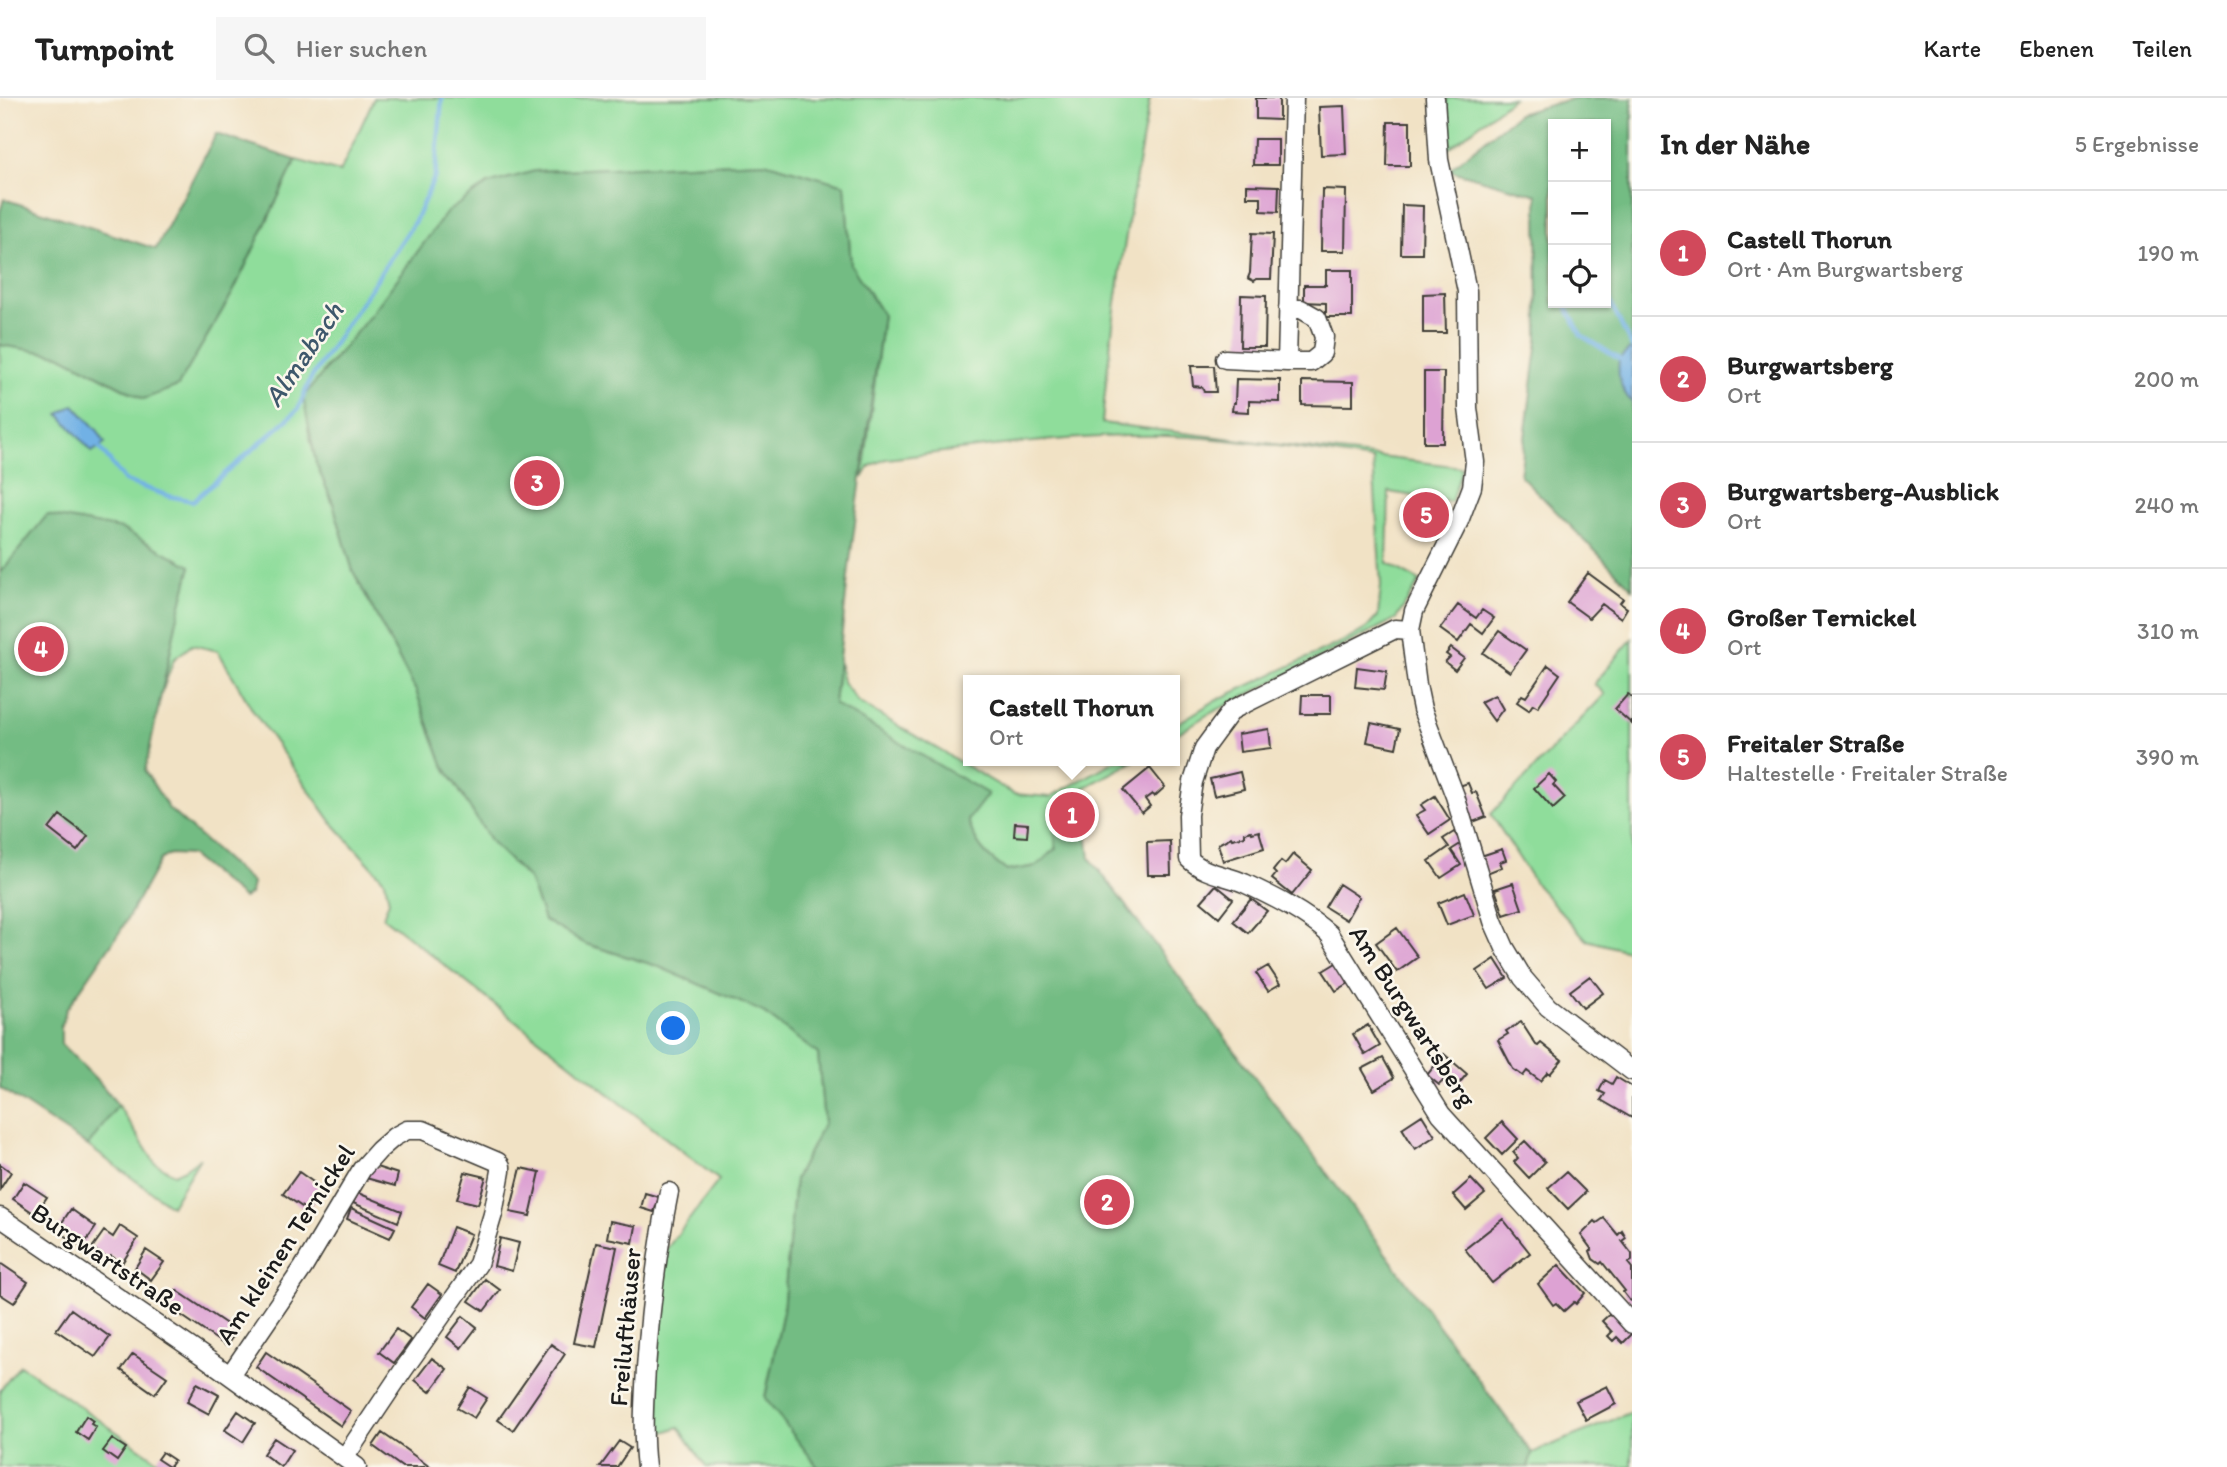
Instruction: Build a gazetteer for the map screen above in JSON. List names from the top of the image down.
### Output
{
  "streets": {
    "street": [
      "Am Burgwartsberg",
      "Am kleinen Ternickel",
      "Burgwartstraße",
      "Freilufthäuser"
    ]
  },
  "crossings": [
    ["Am kleinen Ternickel", "Burgwartstraße"]
  ],
  "water": ["Almabach"],
  "page": {
    "header": "Turnpoint",
    "search": "Hier suchen",
    "nav": ["Karte", "Ebenen", "Teilen"],
    "heading": ["In der Nähe", "5 Ergebnisse"],
    "map_buttons": ["+", "−"],
    "list": [
      {
        "mark": "1",
        "name": "Castell Thorun",
        "note": "Ort · Am Burgwartsberg",
        "value": "190 m"
      },
      {
        "mark": "2",
        "name": "Burgwartsberg",
        "note": "Ort",
        "value": "200 m"
      },
      {
        "mark": "3",
        "name": "Burgwartsberg-Ausblick",
        "note": "Ort",
        "value": "240 m"
      },
      {
        "mark": "4",
        "name": "Großer Ternickel",
        "note": "Ort",
        "value": "310 m"
      },
      {
        "mark": "5",
        "name": "Freitaler Straße",
        "note": "Haltestelle · Freitaler Straße",
        "value": "390 m"
      }
    ],
    "pins": [
      "3",
      "5",
      "4",
      "1",
      "2"
    ],
    "popup": ["Castell Thorun", "Ort"]
  }
}
